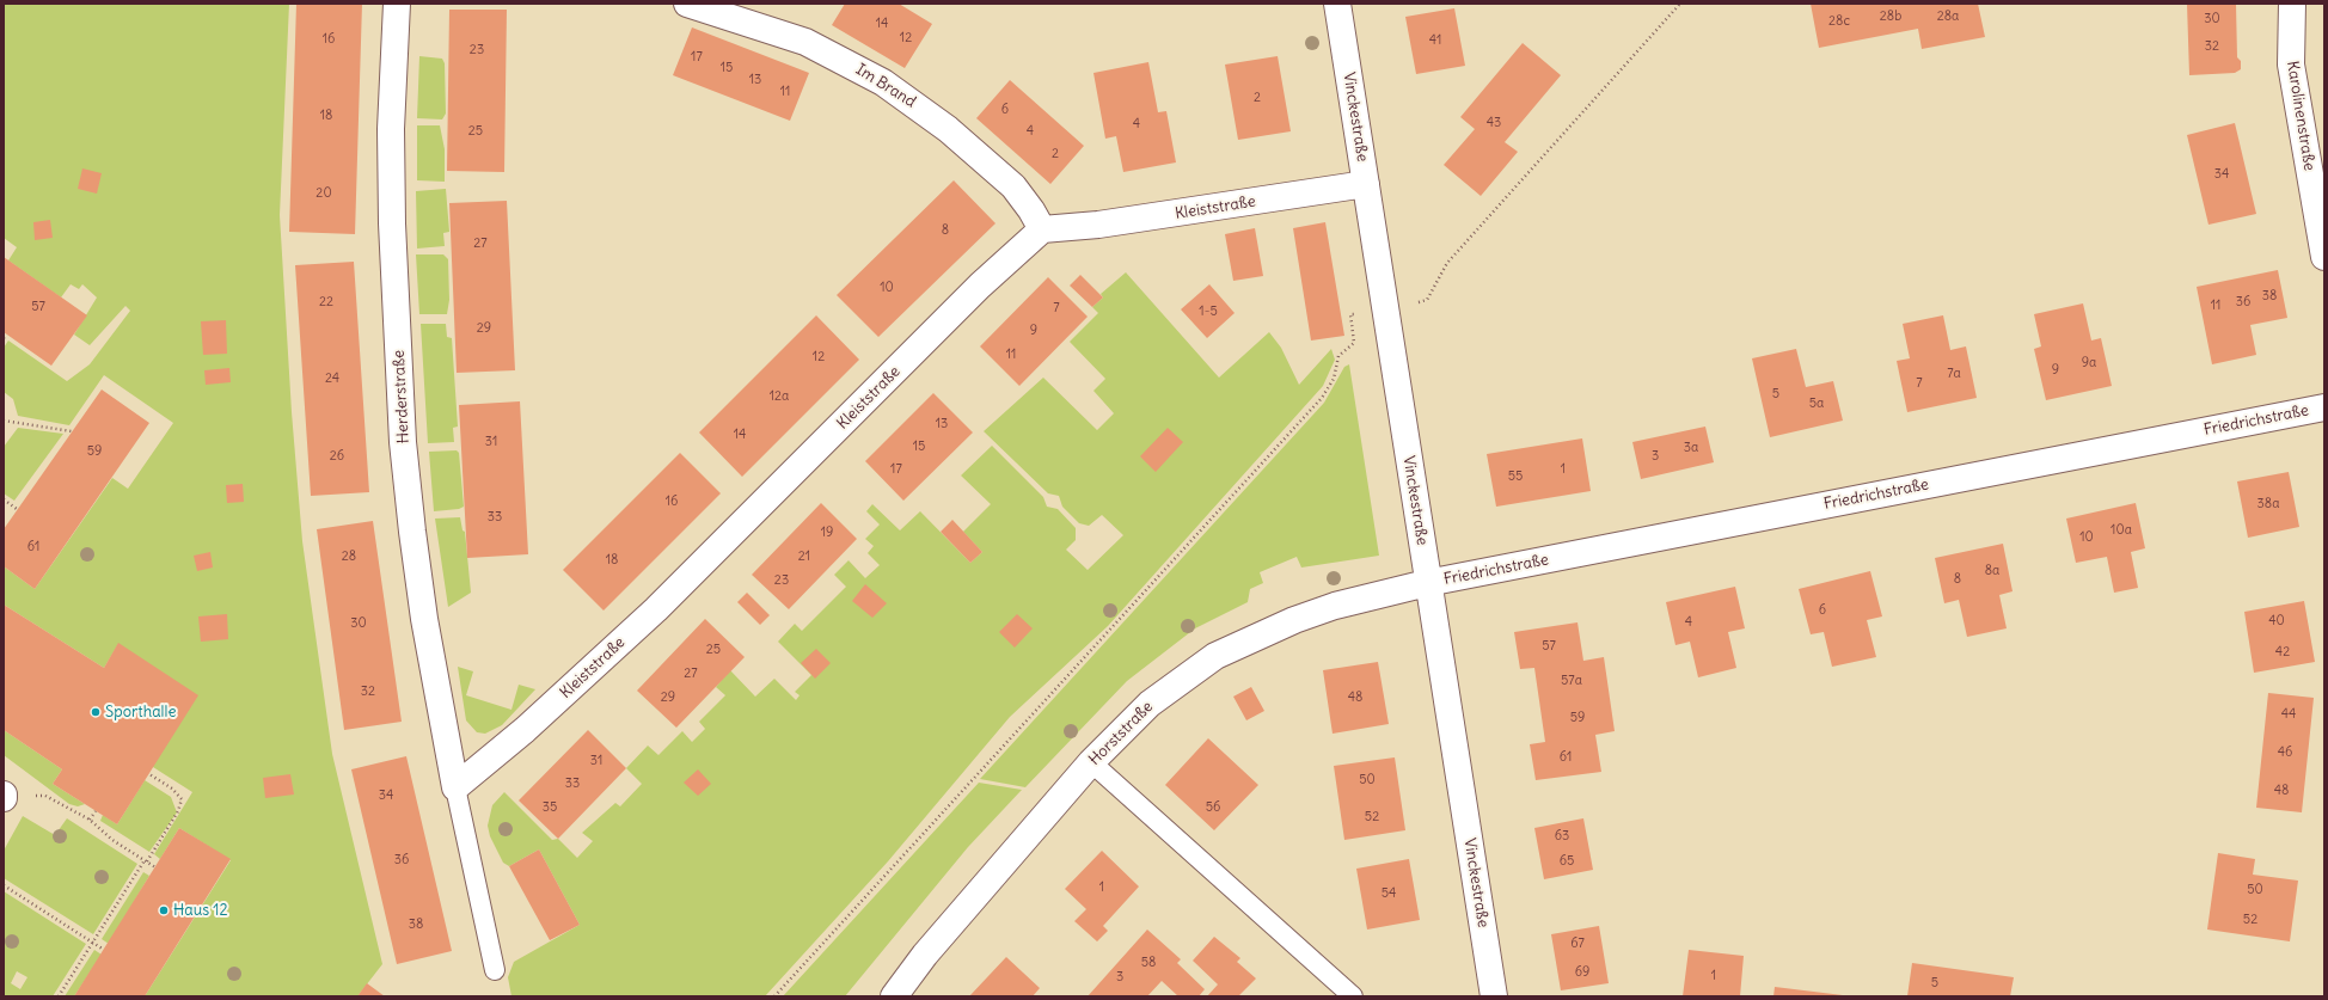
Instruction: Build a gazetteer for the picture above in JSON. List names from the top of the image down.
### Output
{
  "streets": {
    "street": [
      "Im Brand",
      "Karolinenstraße",
      "Vinckestraße",
      "Kleiststraße",
      "Herderstraße",
      "Friedrichstraße",
      "Horststraße"
    ]
  },
  "crossings": [
    ["Im Brand", "Kleiststraße"],
    ["Vinckestraße", "Kleiststraße"],
    ["Vinckestraße", "Friedrichstraße"],
    ["Vinckestraße", "Horststraße"],
    ["Kleiststraße", "Herderstraße"],
    ["Friedrichstraße", "Horststraße"]
  ],
  "places": ["Sporthalle", "Haus 12"],
  "house_numbers": [
    "28b",
    "28a",
    "30",
    "28c",
    "14",
    "12",
    "16",
    "41",
    "32",
    "23",
    "17",
    "15",
    "13",
    "11",
    "2",
    "6",
    "18",
    "43",
    "4",
    "25",
    "4",
    "2",
    "34",
    "20",
    "8",
    "27",
    "10",
    "38",
    "22",
    "36",
    "11",
    "57",
    "7",
    "1-5",
    "29",
    "9",
    "11",
    "12",
    "9a",
    "9",
    "7a",
    "24",
    "7",
    "5",
    "12a",
    "5a",
    "13",
    "14",
    "31",
    "15",
    "3a",
    "59",
    "26",
    "3",
    "17",
    "1",
    "55",
    "16",
    "38a",
    "33",
    "10a",
    "19",
    "10",
    "61",
    "28",
    "21",
    "18",
    "8a",
    "8",
    "23",
    "6",
    "40",
    "4",
    "30",
    "57",
    "25",
    "42",
    "27",
    "57a",
    "32",
    "29",
    "48",
    "44",
    "59",
    "46",
    "61",
    "31",
    "50",
    "33",
    "48",
    "34",
    "35",
    "56",
    "52",
    "63",
    "36",
    "65",
    "1",
    "50",
    "54",
    "52",
    "38",
    "67",
    "58",
    "69",
    "1",
    "3",
    "5"
  ]
}
